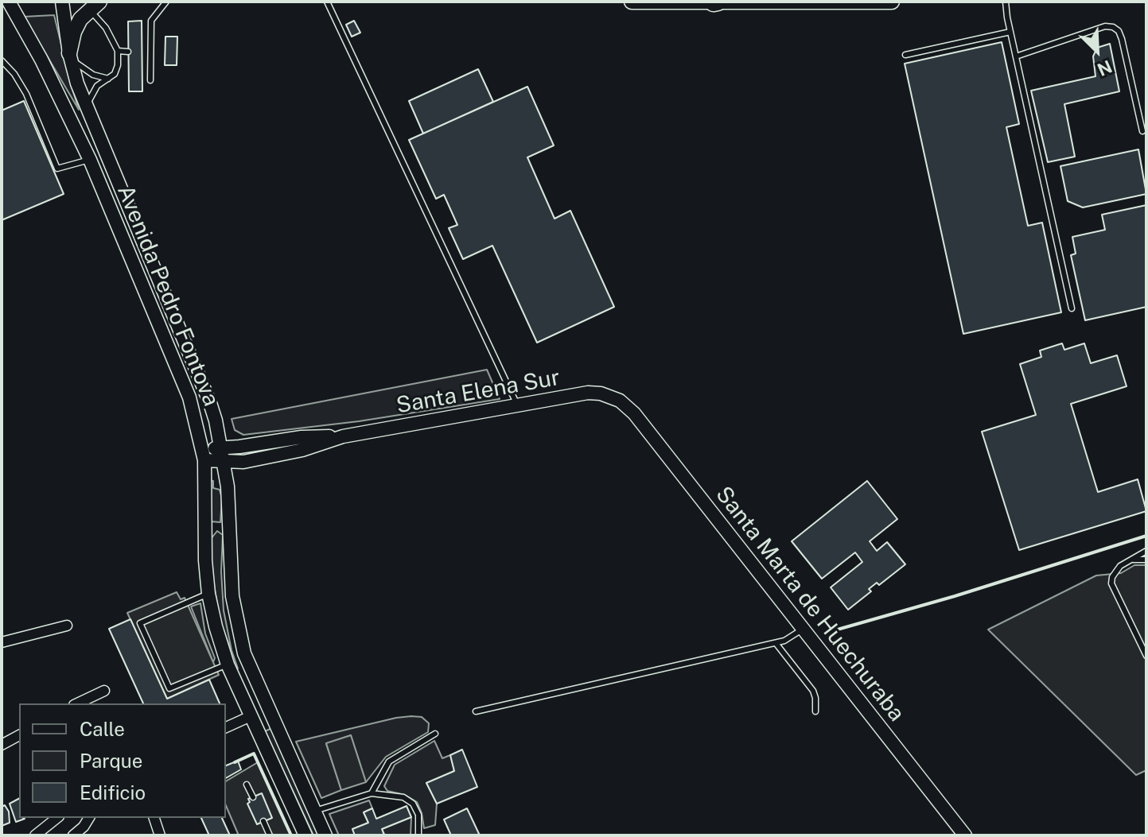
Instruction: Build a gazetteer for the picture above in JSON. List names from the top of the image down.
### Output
{
  "streets": {
    "street": ["Avenida Pedro Fontova", "Santa Elena Sur", "Santa Marta de Huechuraba"]
  },
  "crossings": [
    ["Avenida Pedro Fontova", "Santa Elena Sur"],
    ["Santa Elena Sur", "Santa Marta de Huechuraba"]
  ],
  "legend": ["Calle", "Parque", "Edificio"],
  "north": "bottom right"
}
